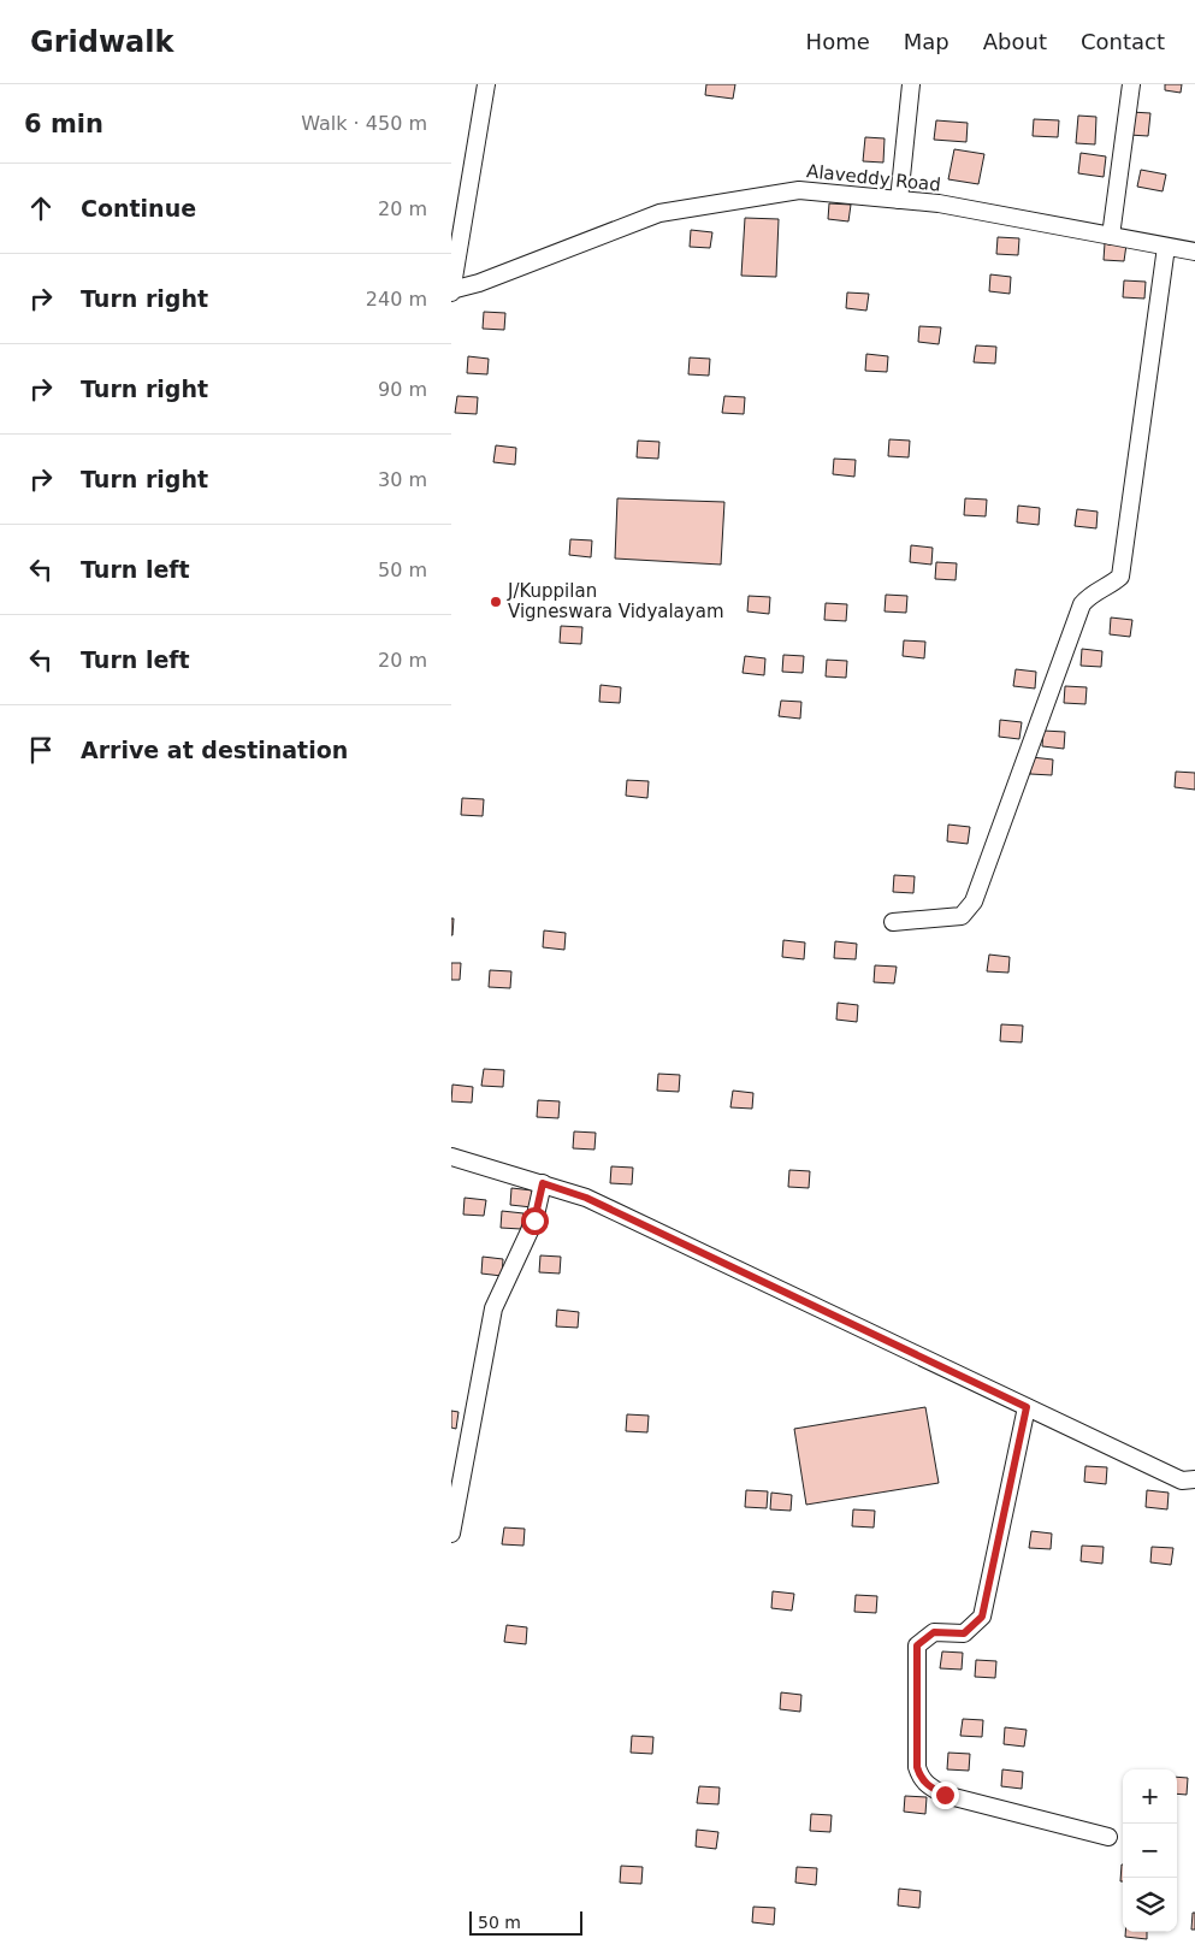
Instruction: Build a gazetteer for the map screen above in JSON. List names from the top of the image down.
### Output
{
  "streets": {
    "street": ["Alaveddy Road"]
  },
  "places": ["J/Kuppilan Vigneswara Vidyalayam"],
  "scale_bar": "50 m",
  "page": {
    "header": "Gridwalk",
    "nav": [
      "Home",
      "Map",
      "About",
      "Contact"
    ],
    "heading": ["6 min", "Walk · 450 m"],
    "list": [
      ["Continue", "20 m"],
      ["Turn right", "240 m"],
      ["Turn right", "90 m"],
      ["Turn right", "30 m"],
      ["Turn left", "50 m"],
      ["Turn left", "20 m"],
      "Arrive at destination"
    ],
    "map_buttons": ["+", "−"],
    "scale": "50 m"
  }
}
